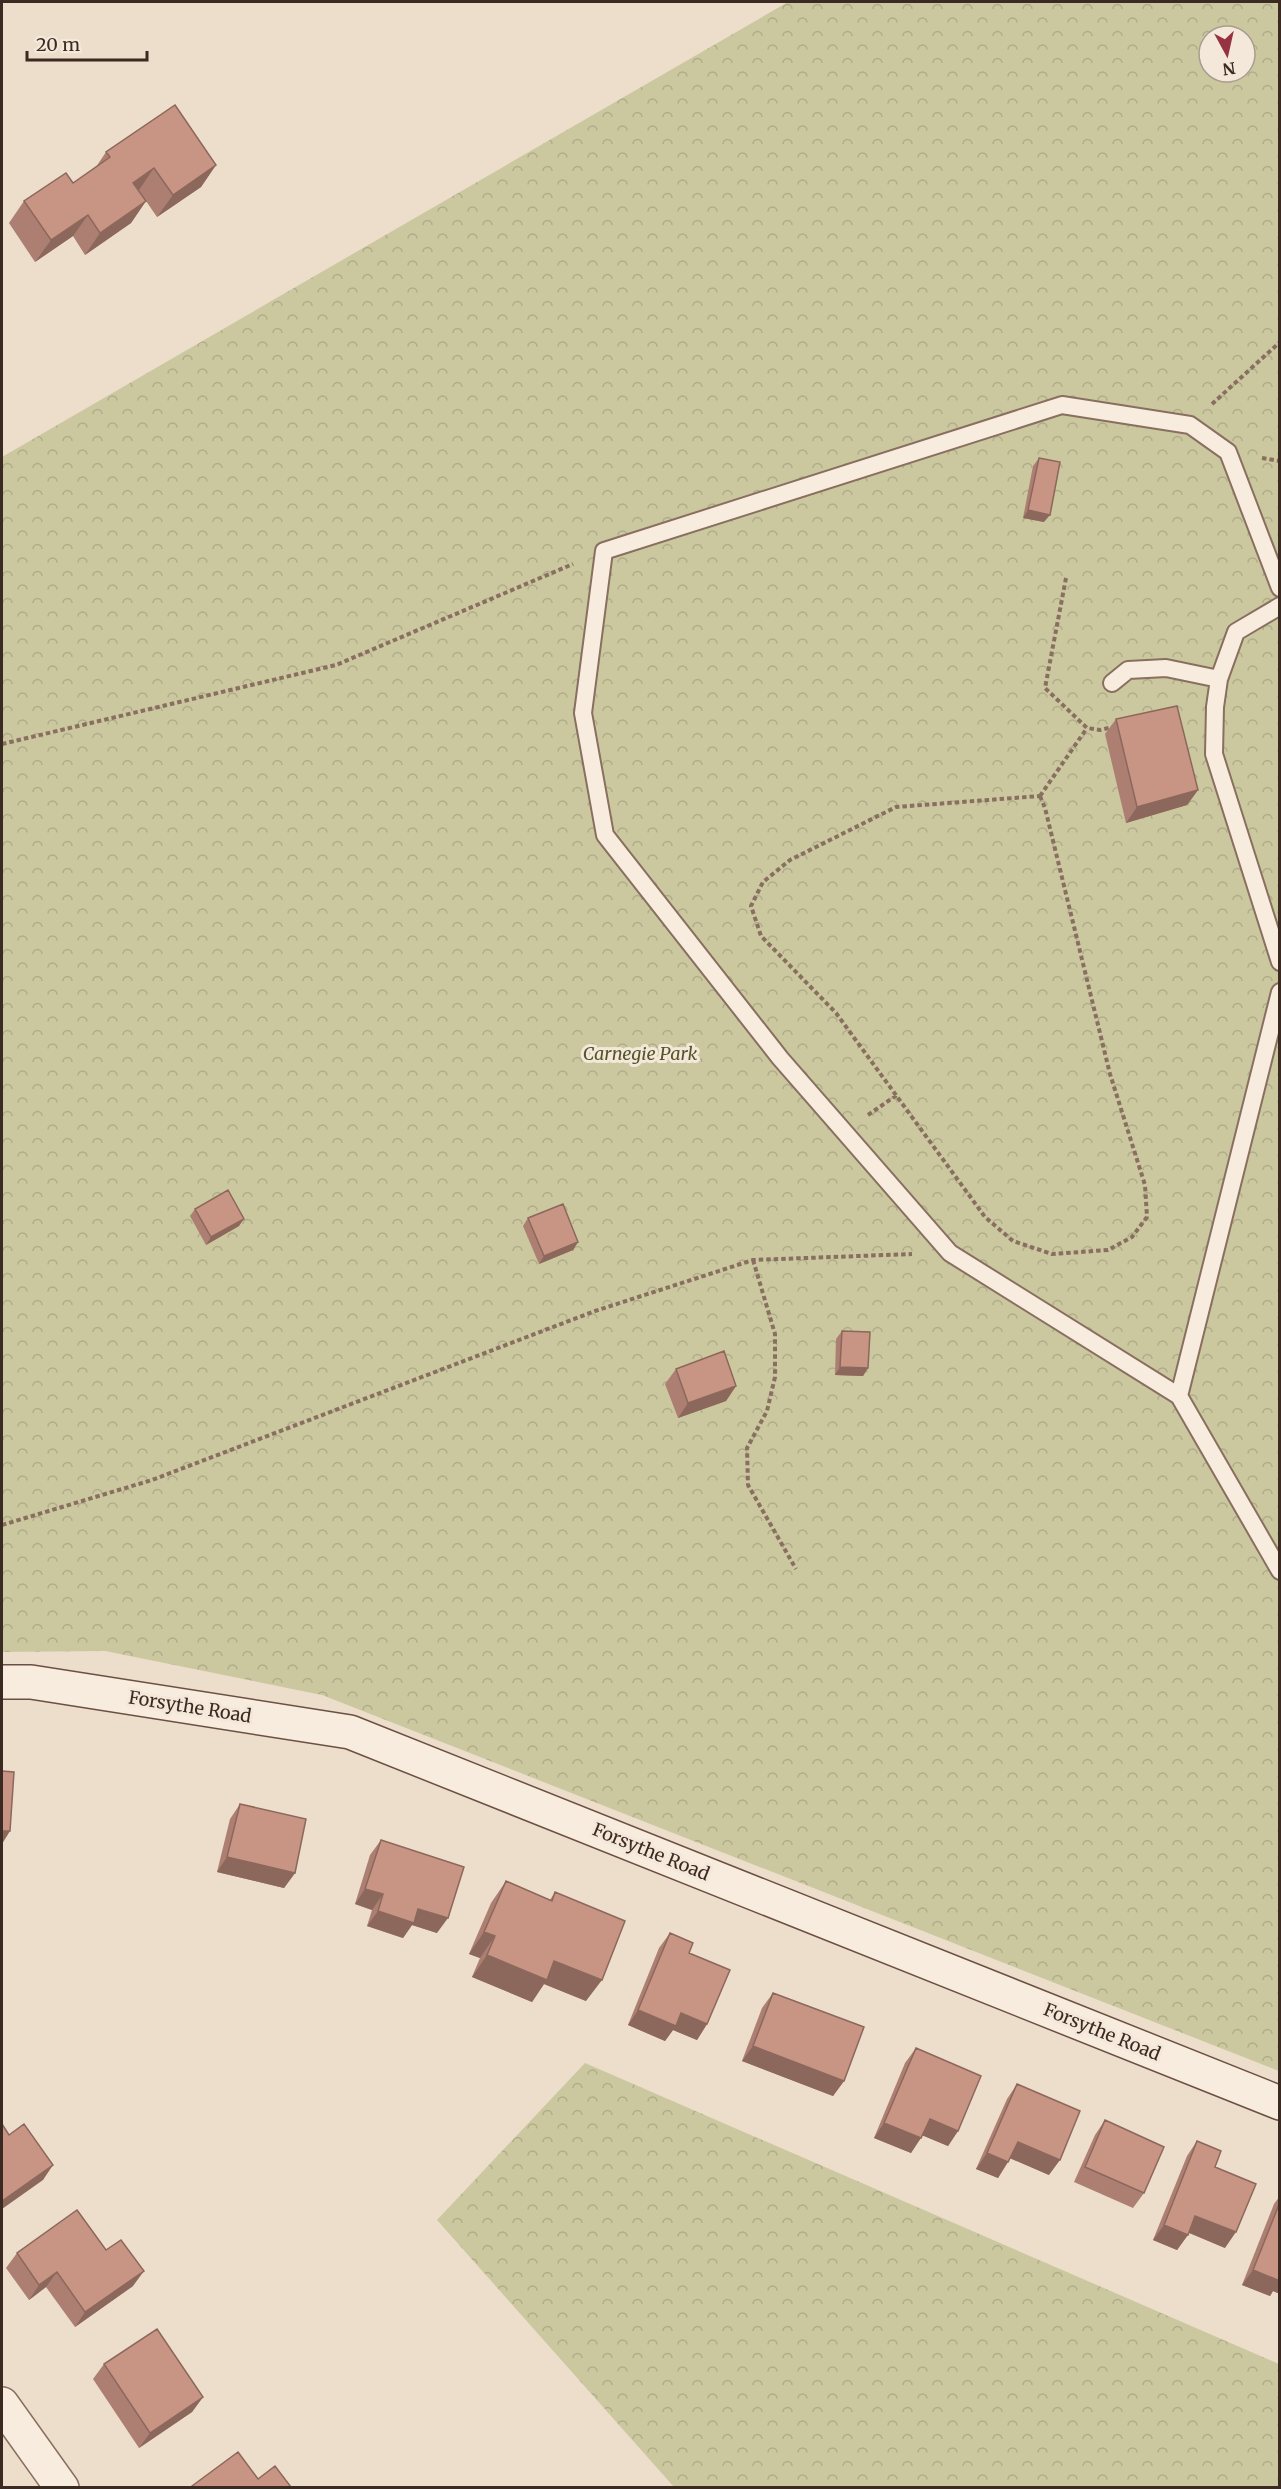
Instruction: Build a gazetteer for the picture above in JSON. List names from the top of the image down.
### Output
{
  "streets": {
    "street": ["Forsythe Road"]
  },
  "parks": ["Carnegie Park"],
  "scale_bar": "20 m",
  "north": "bottom"
}
